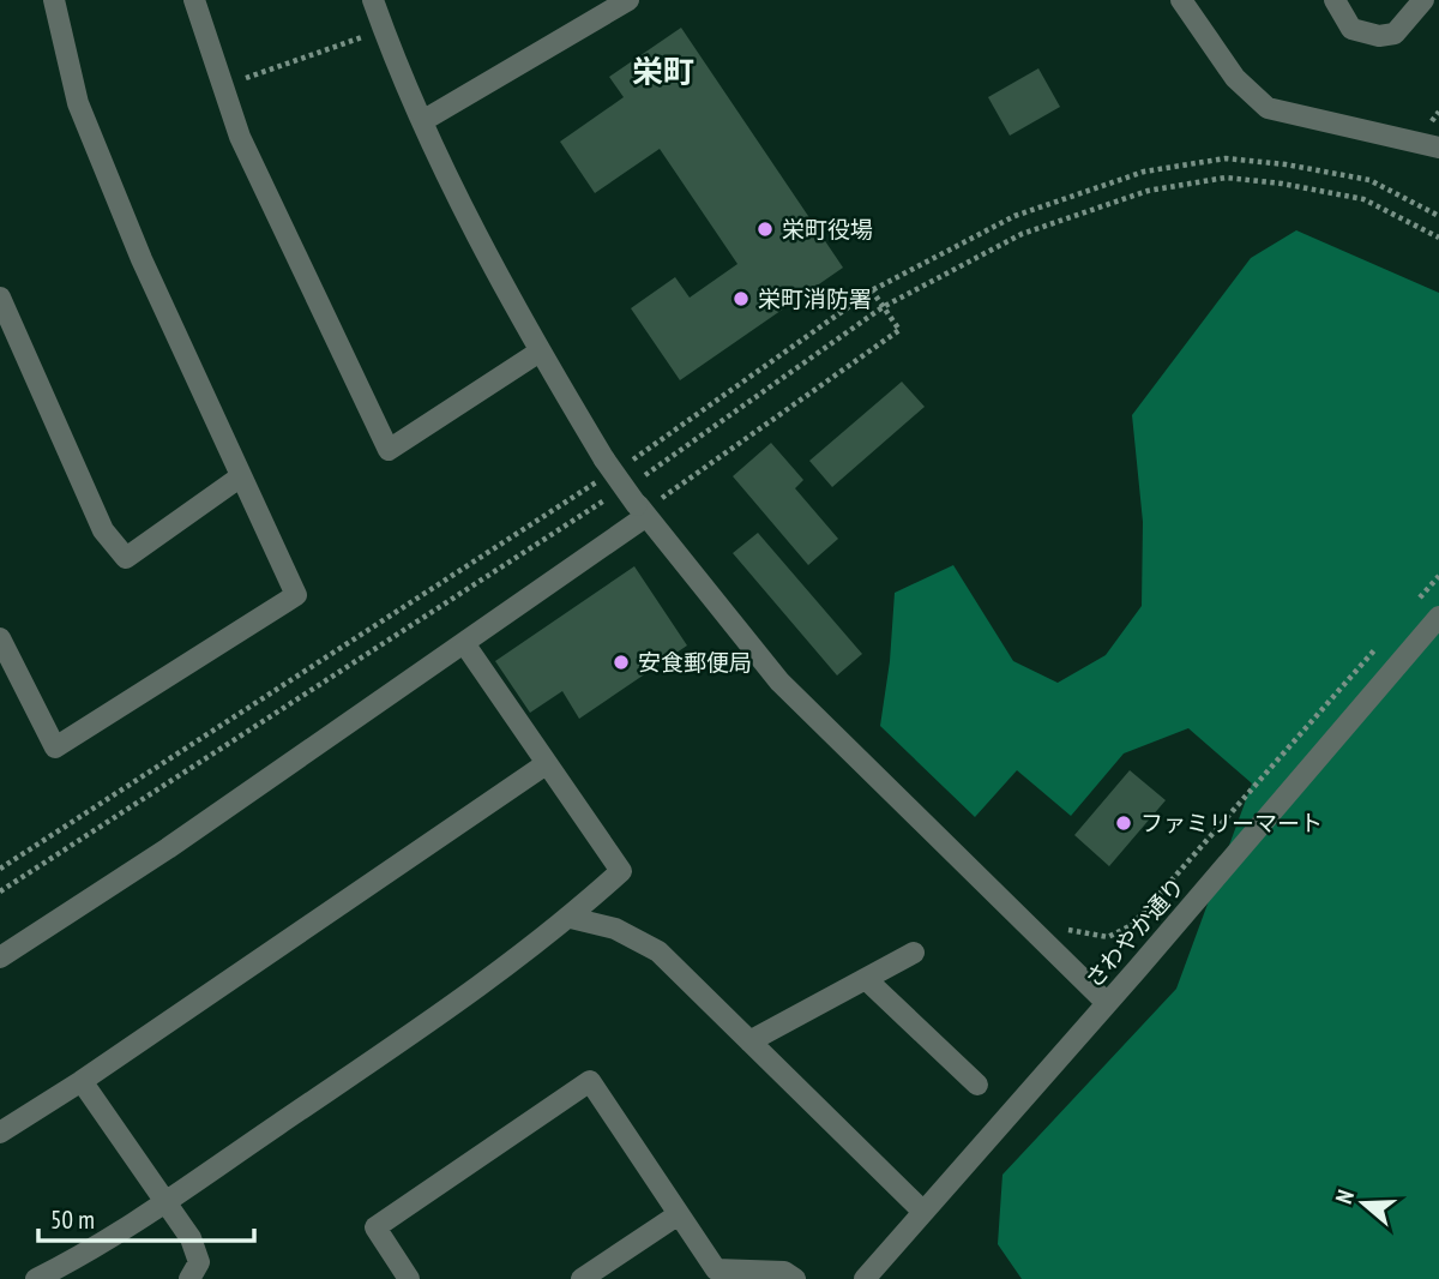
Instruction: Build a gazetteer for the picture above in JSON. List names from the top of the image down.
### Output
{
  "streets": {
    "street": ["さわやか通り"]
  },
  "districts": ["栄町"],
  "places": [
    "栄町役場",
    "栄町消防署",
    "安食郵便局",
    "ファミリーマート"
  ],
  "scale_bar": "50 m",
  "north": "left"
}
